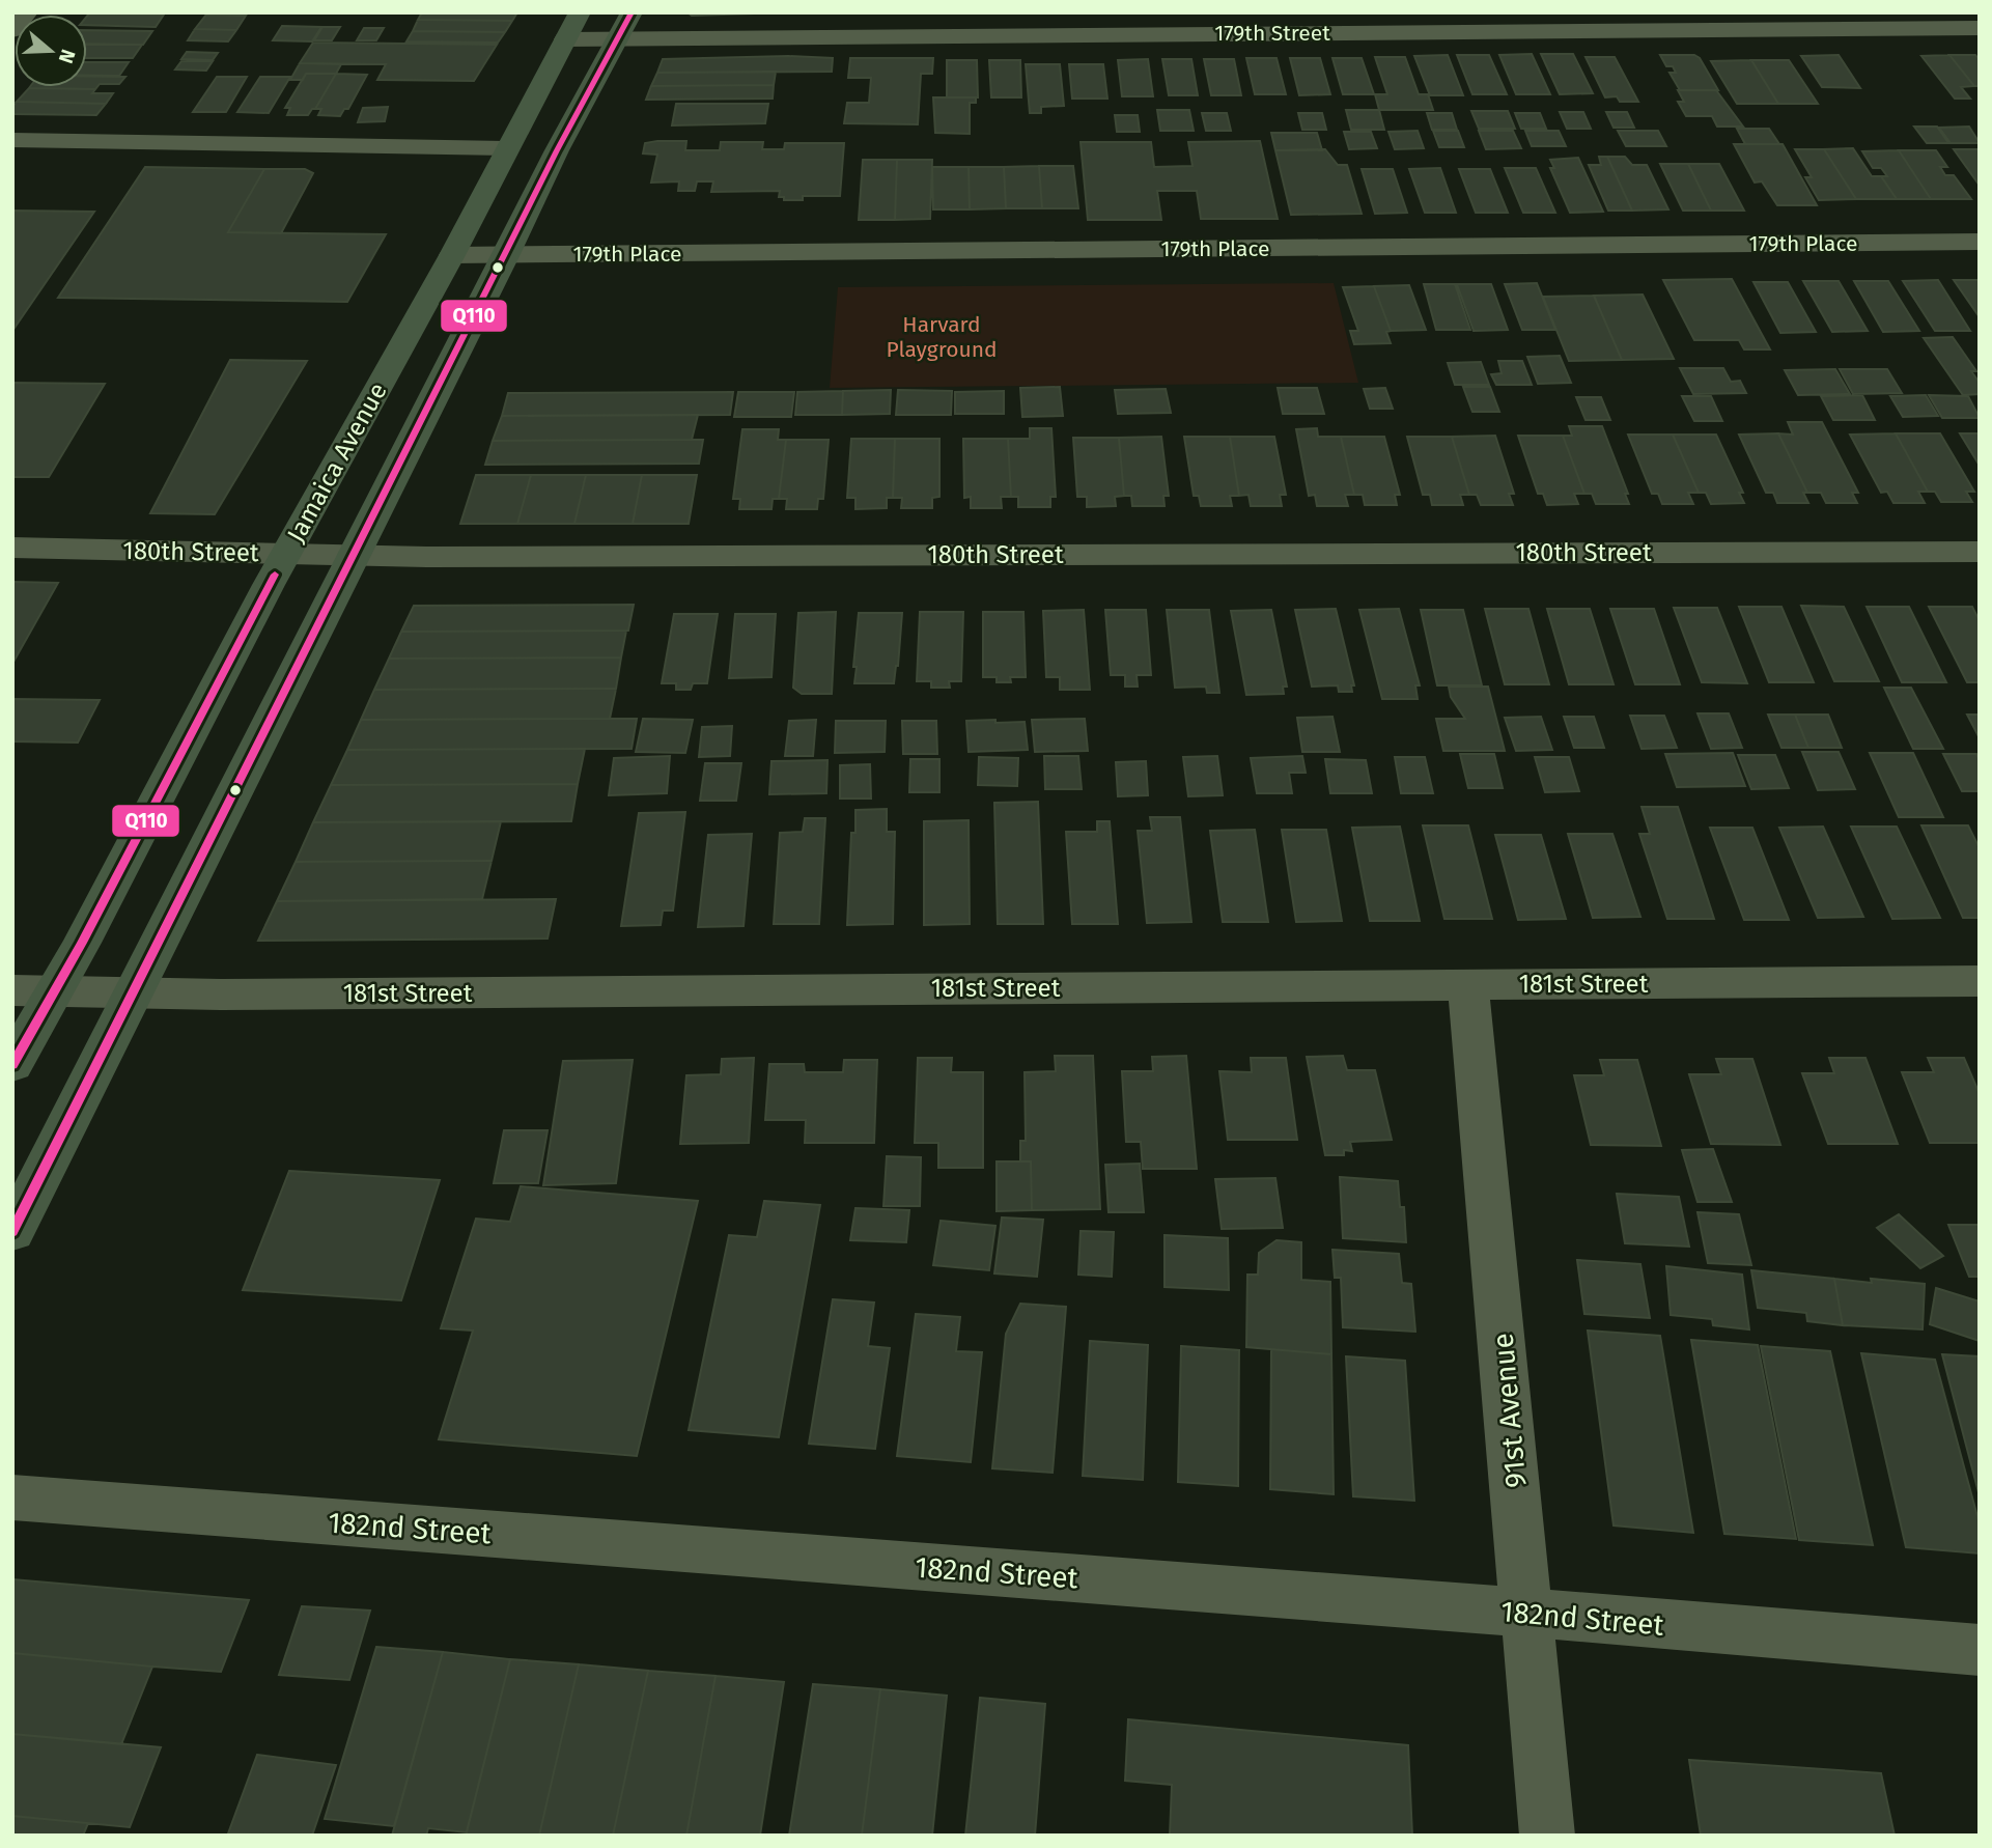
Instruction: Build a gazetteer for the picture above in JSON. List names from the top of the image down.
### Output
{
  "streets": {
    "main road": ["Jamaica Avenue"],
    "street": [
      "179th Street",
      "179th Place",
      "180th Street",
      "181st Street",
      "91st Avenue",
      "182nd Street"
    ]
  },
  "crossings": [
    ["179th Street", "Jamaica Avenue"],
    ["179th Place", "Jamaica Avenue"],
    ["Jamaica Avenue", "180th Street"],
    ["Jamaica Avenue", "181st Street"],
    ["181st Street", "91st Avenue"],
    ["91st Avenue", "182nd Street"]
  ],
  "parks": ["Harvard Playground"],
  "lines": ["transit line Q110"],
  "north": "right"
}
